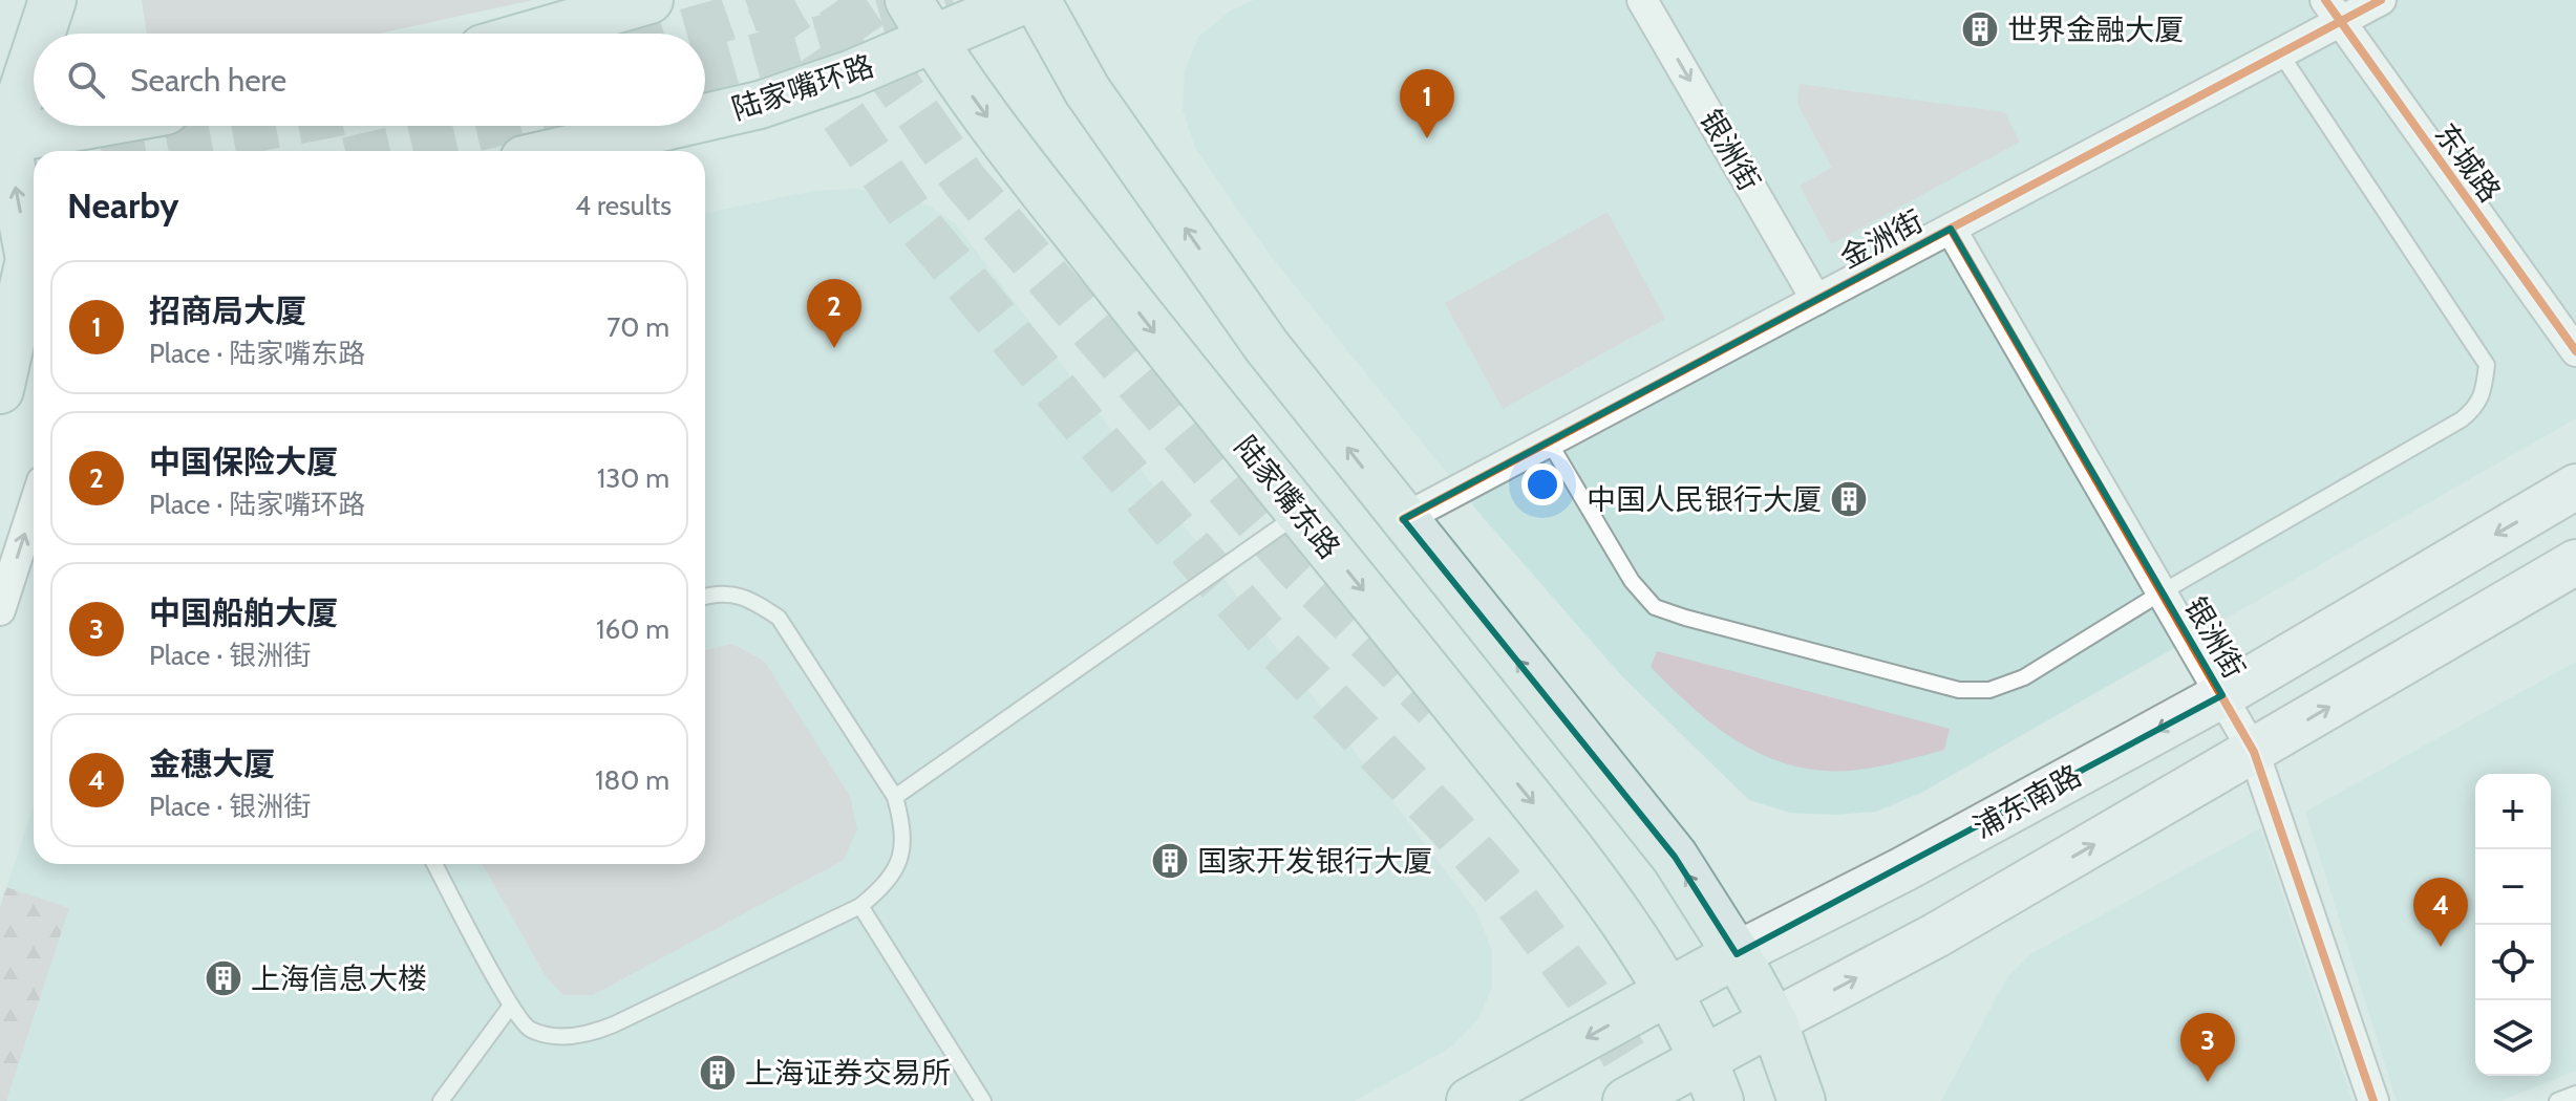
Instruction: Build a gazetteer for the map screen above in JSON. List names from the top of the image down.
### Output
{
  "streets": {
    "main road": ["陆家嘴环路", "陆家嘴东路", "浦东南路"],
    "street": ["银洲街", "东城路", "金洲街"]
  },
  "crossings": [
    ["陆家嘴环路", "陆家嘴东路"],
    ["银洲街", "金洲街"],
    ["银洲街", "浦东南路"],
    ["东城路", "金洲街"],
    ["陆家嘴东路", "浦东南路"]
  ],
  "places": {
    "building": [
      "世界金融大厦",
      "中国人民银行大厦",
      "国家开发银行大厦",
      "上海信息大楼",
      "上海证券交易所"
    ]
  },
  "page": {
    "search": "Search here",
    "pins": [
      "1",
      "2",
      "4",
      "3"
    ],
    "heading": ["Nearby", "4 results"],
    "list": [
      {
        "mark": "1",
        "name": "招商局大厦",
        "note": "Place · 陆家嘴东路",
        "value": "70 m"
      },
      {
        "mark": "2",
        "name": "中国保险大厦",
        "note": "Place · 陆家嘴环路",
        "value": "130 m"
      },
      {
        "mark": "3",
        "name": "中国船舶大厦",
        "note": "Place · 银洲街",
        "value": "160 m"
      },
      {
        "mark": "4",
        "name": "金穗大厦",
        "note": "Place · 银洲街",
        "value": "180 m"
      }
    ],
    "map_buttons": ["+", "−"]
  }
}
